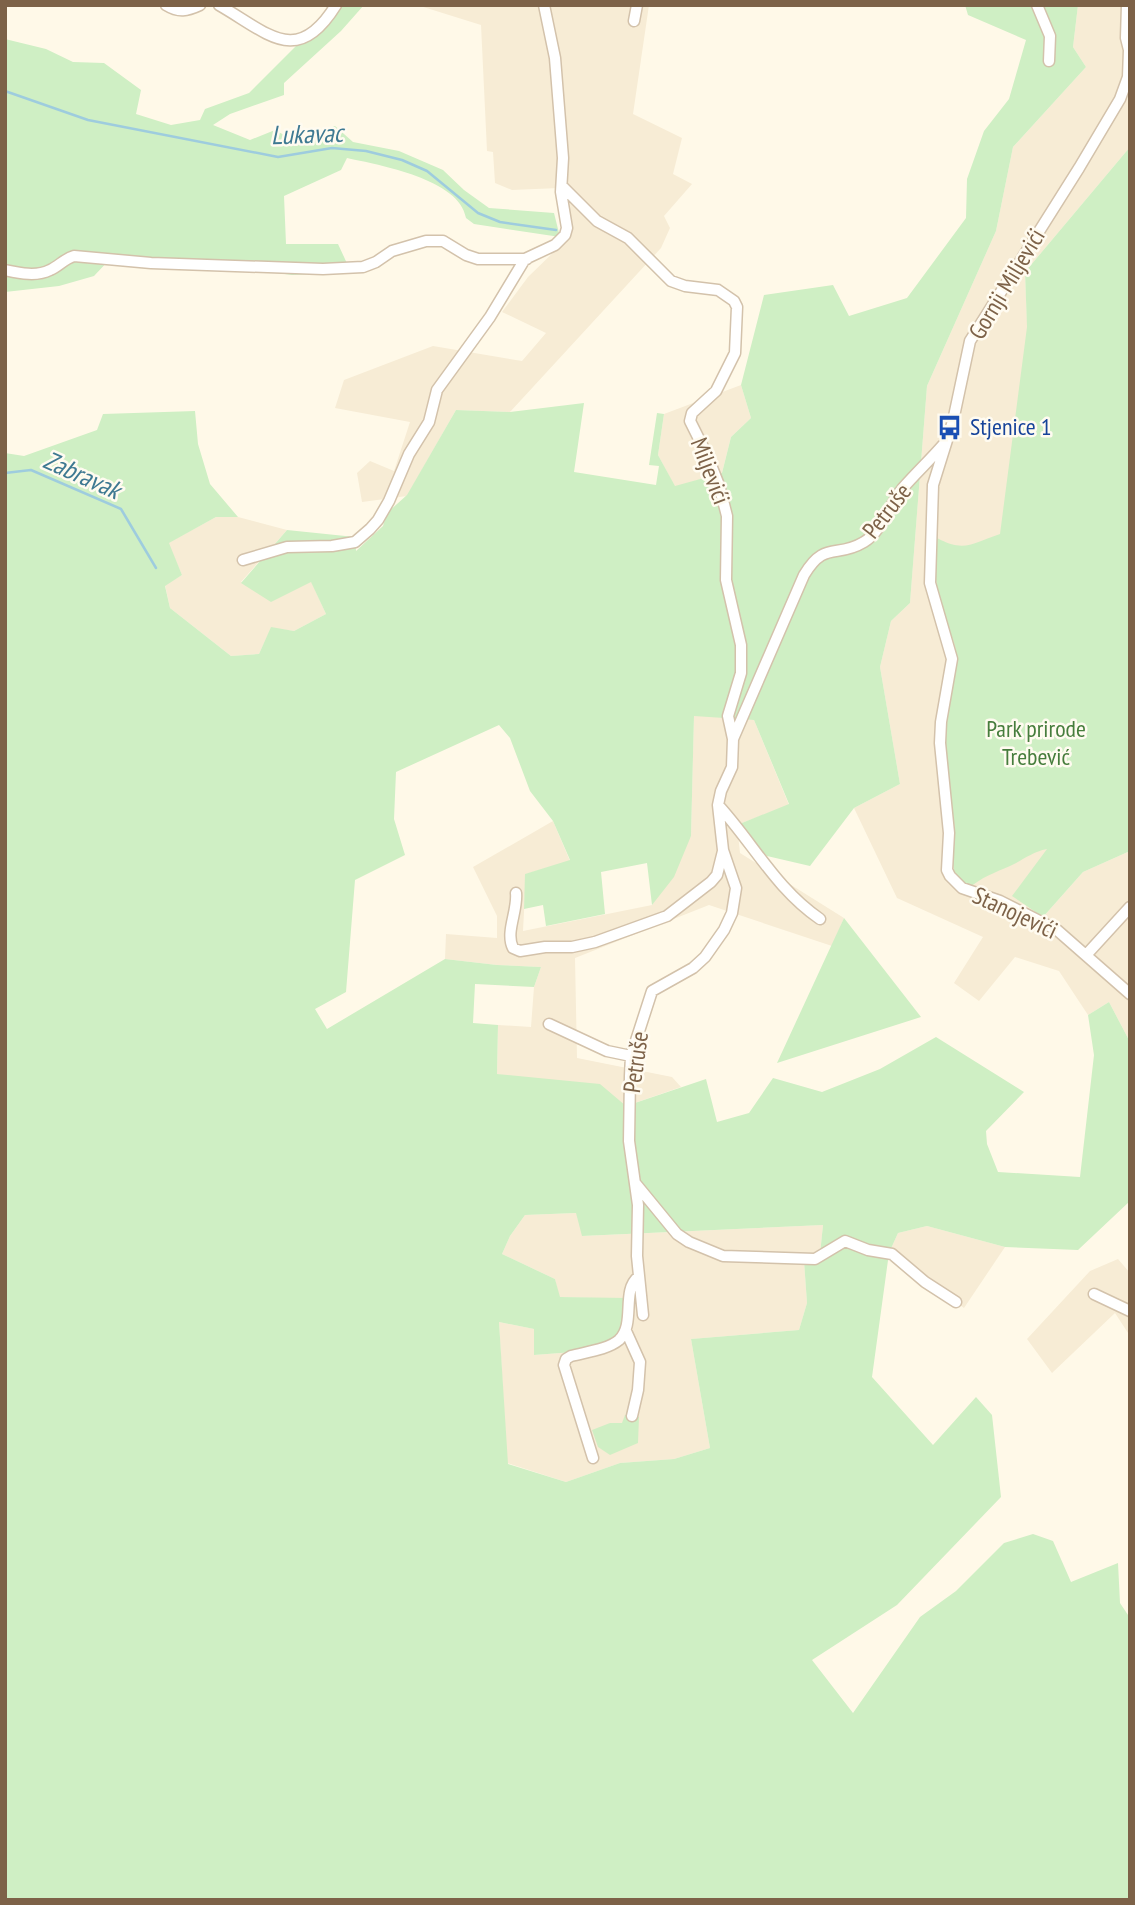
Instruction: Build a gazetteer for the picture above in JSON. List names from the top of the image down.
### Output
{
  "streets": {
    "street": [
      "Gornji Miljevići",
      "Miljevići",
      "Petruše",
      "Stanojevići"
    ]
  },
  "crossings": [
    ["Gornji Miljevići", "Petruše"],
    ["Gornji Miljevići", "Stanojevići"],
    ["Miljevići", "Petruše"]
  ],
  "water": ["Lukavac", "Zabravak"],
  "parks": ["Park prirode Trebević"],
  "places": {
    "bus stop": ["Stjenice 1"]
  }
}
